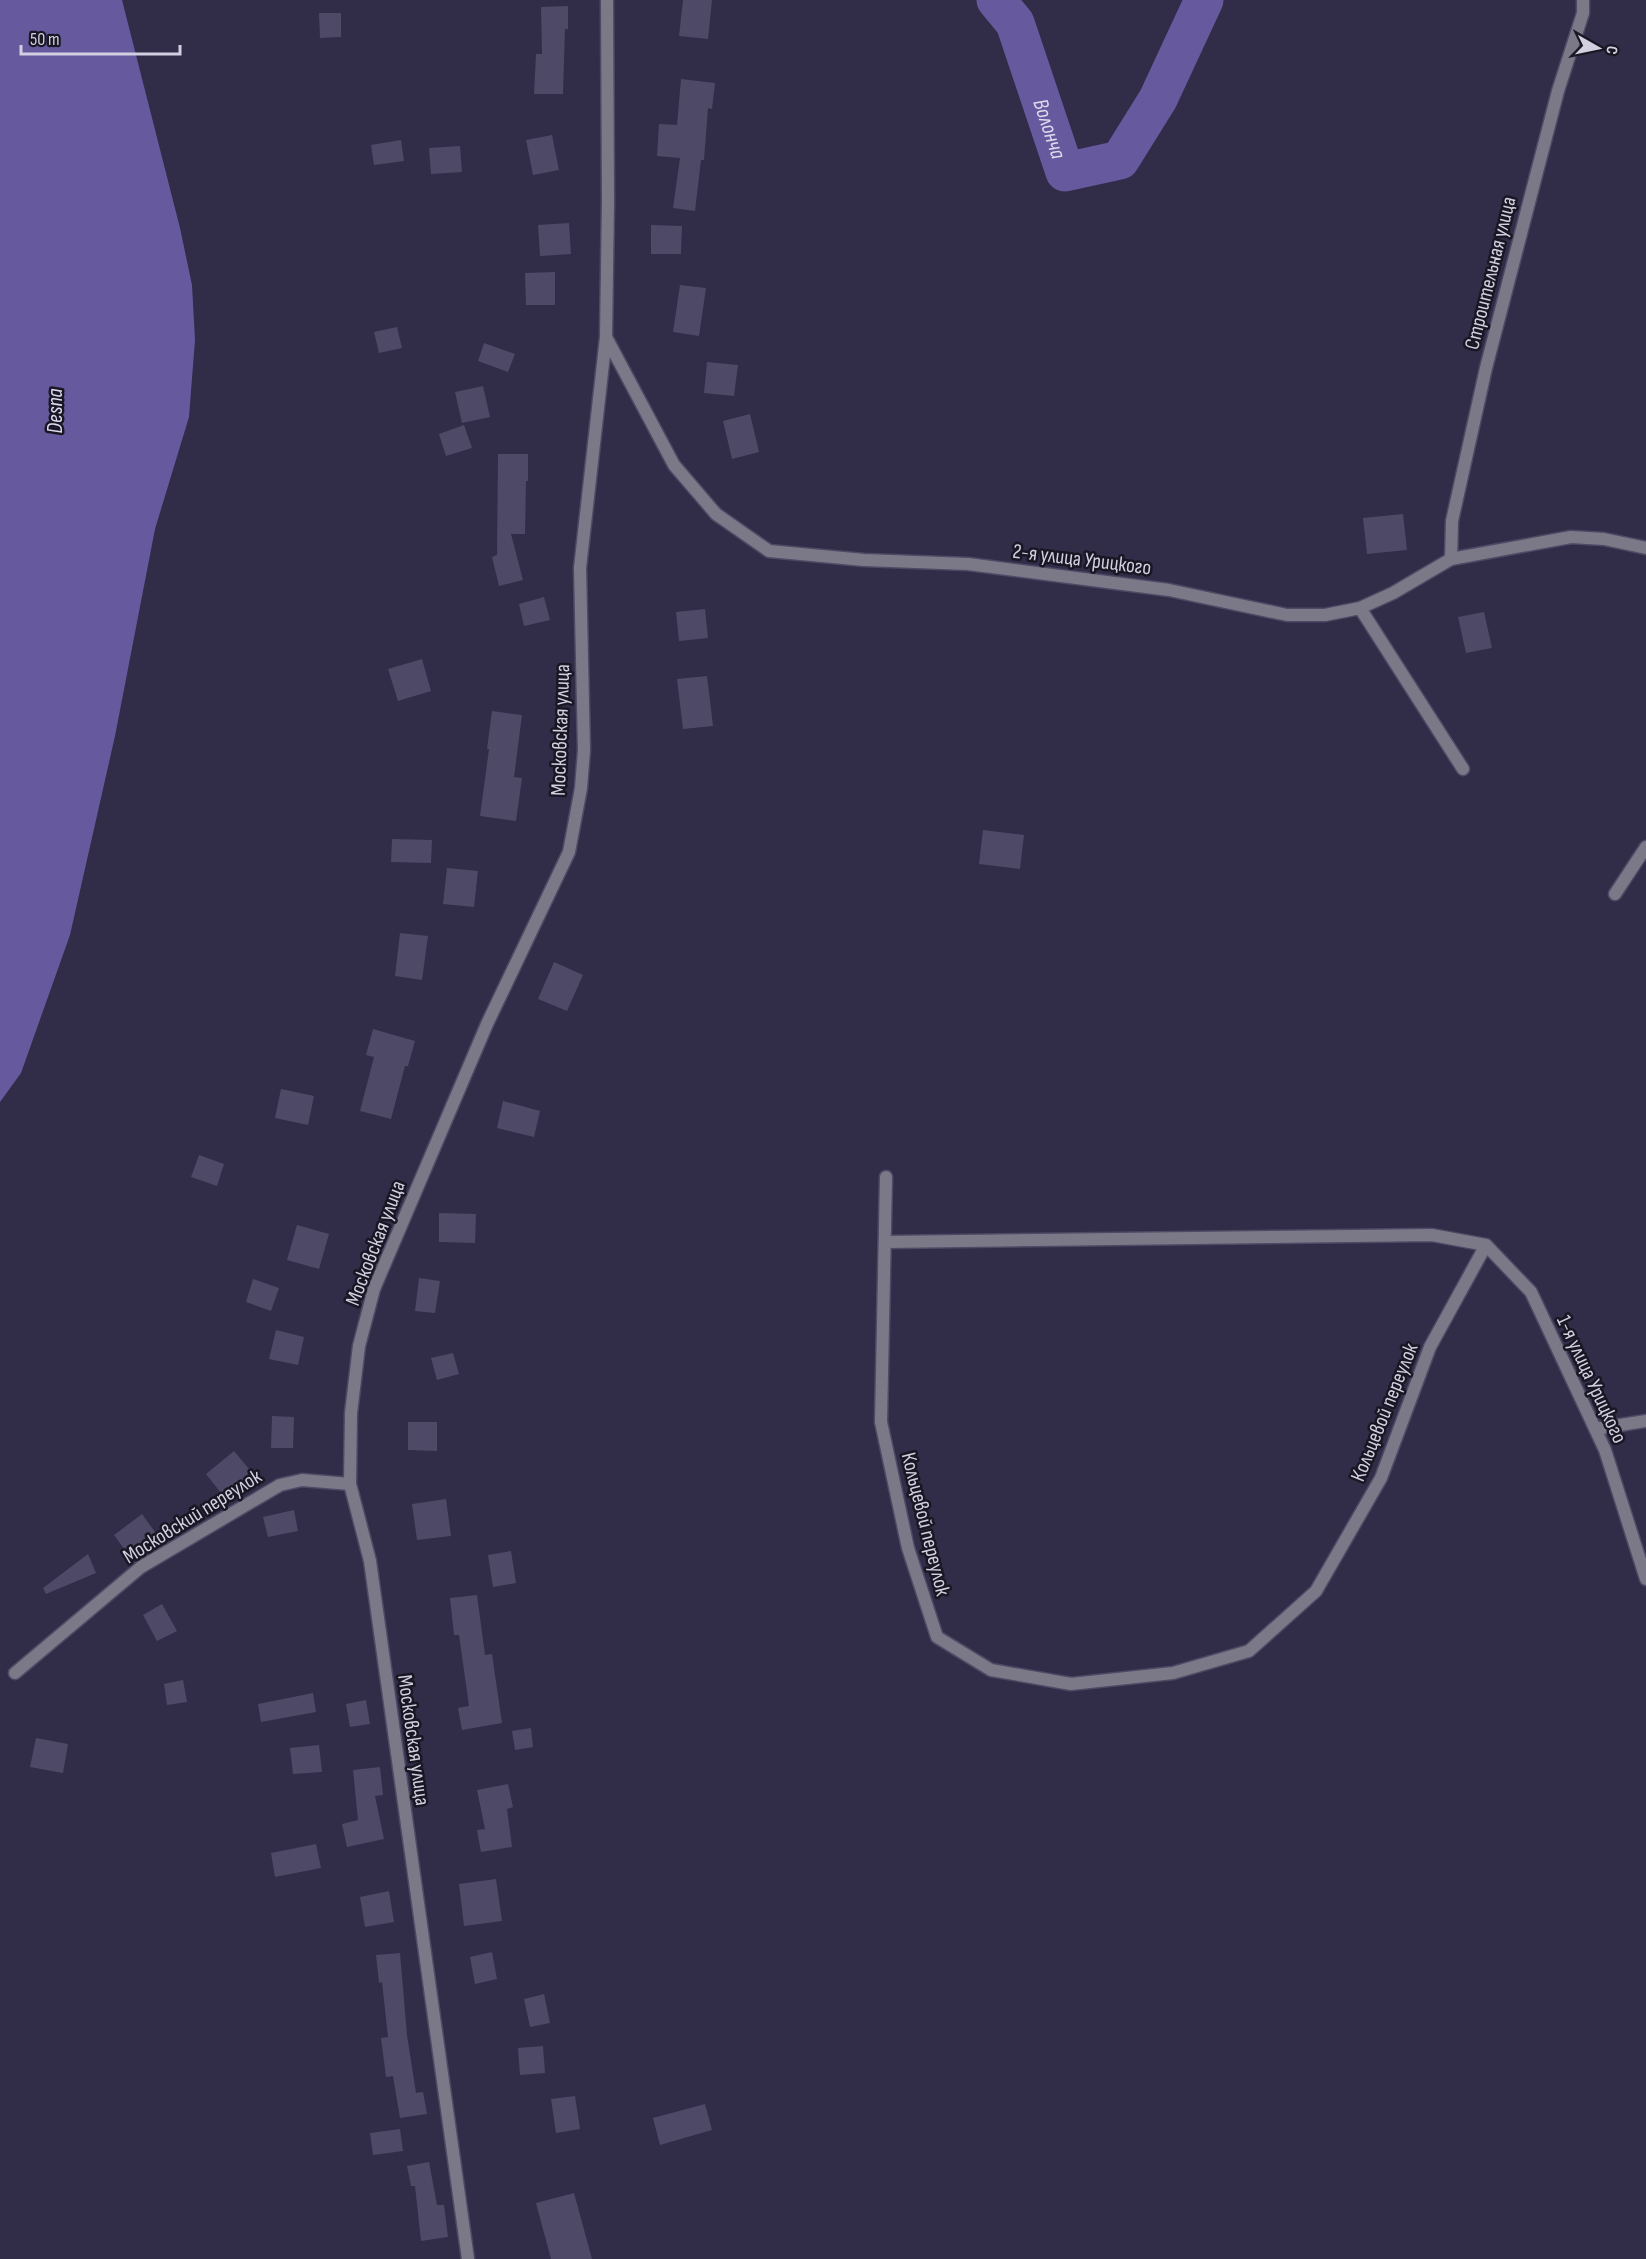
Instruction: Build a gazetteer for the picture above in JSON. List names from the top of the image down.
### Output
{
  "streets": {
    "street": [
      "Строительная улица",
      "2-я улица Урицкого",
      "Московская улица",
      "1-я улица Урицкого",
      "Кольцевой переулок",
      "Московский переулок"
    ]
  },
  "crossings": [
    ["Строительная улица", "2-я улица Урицкого"],
    ["2-я улица Урицкого", "Московская улица"],
    ["Московская улица", "Московский переулок"],
    ["1-я улица Урицкого", "Кольцевой переулок"]
  ],
  "water": ["Волонча", "Desna"],
  "scale_bar": "50 m",
  "north": "right"
}
